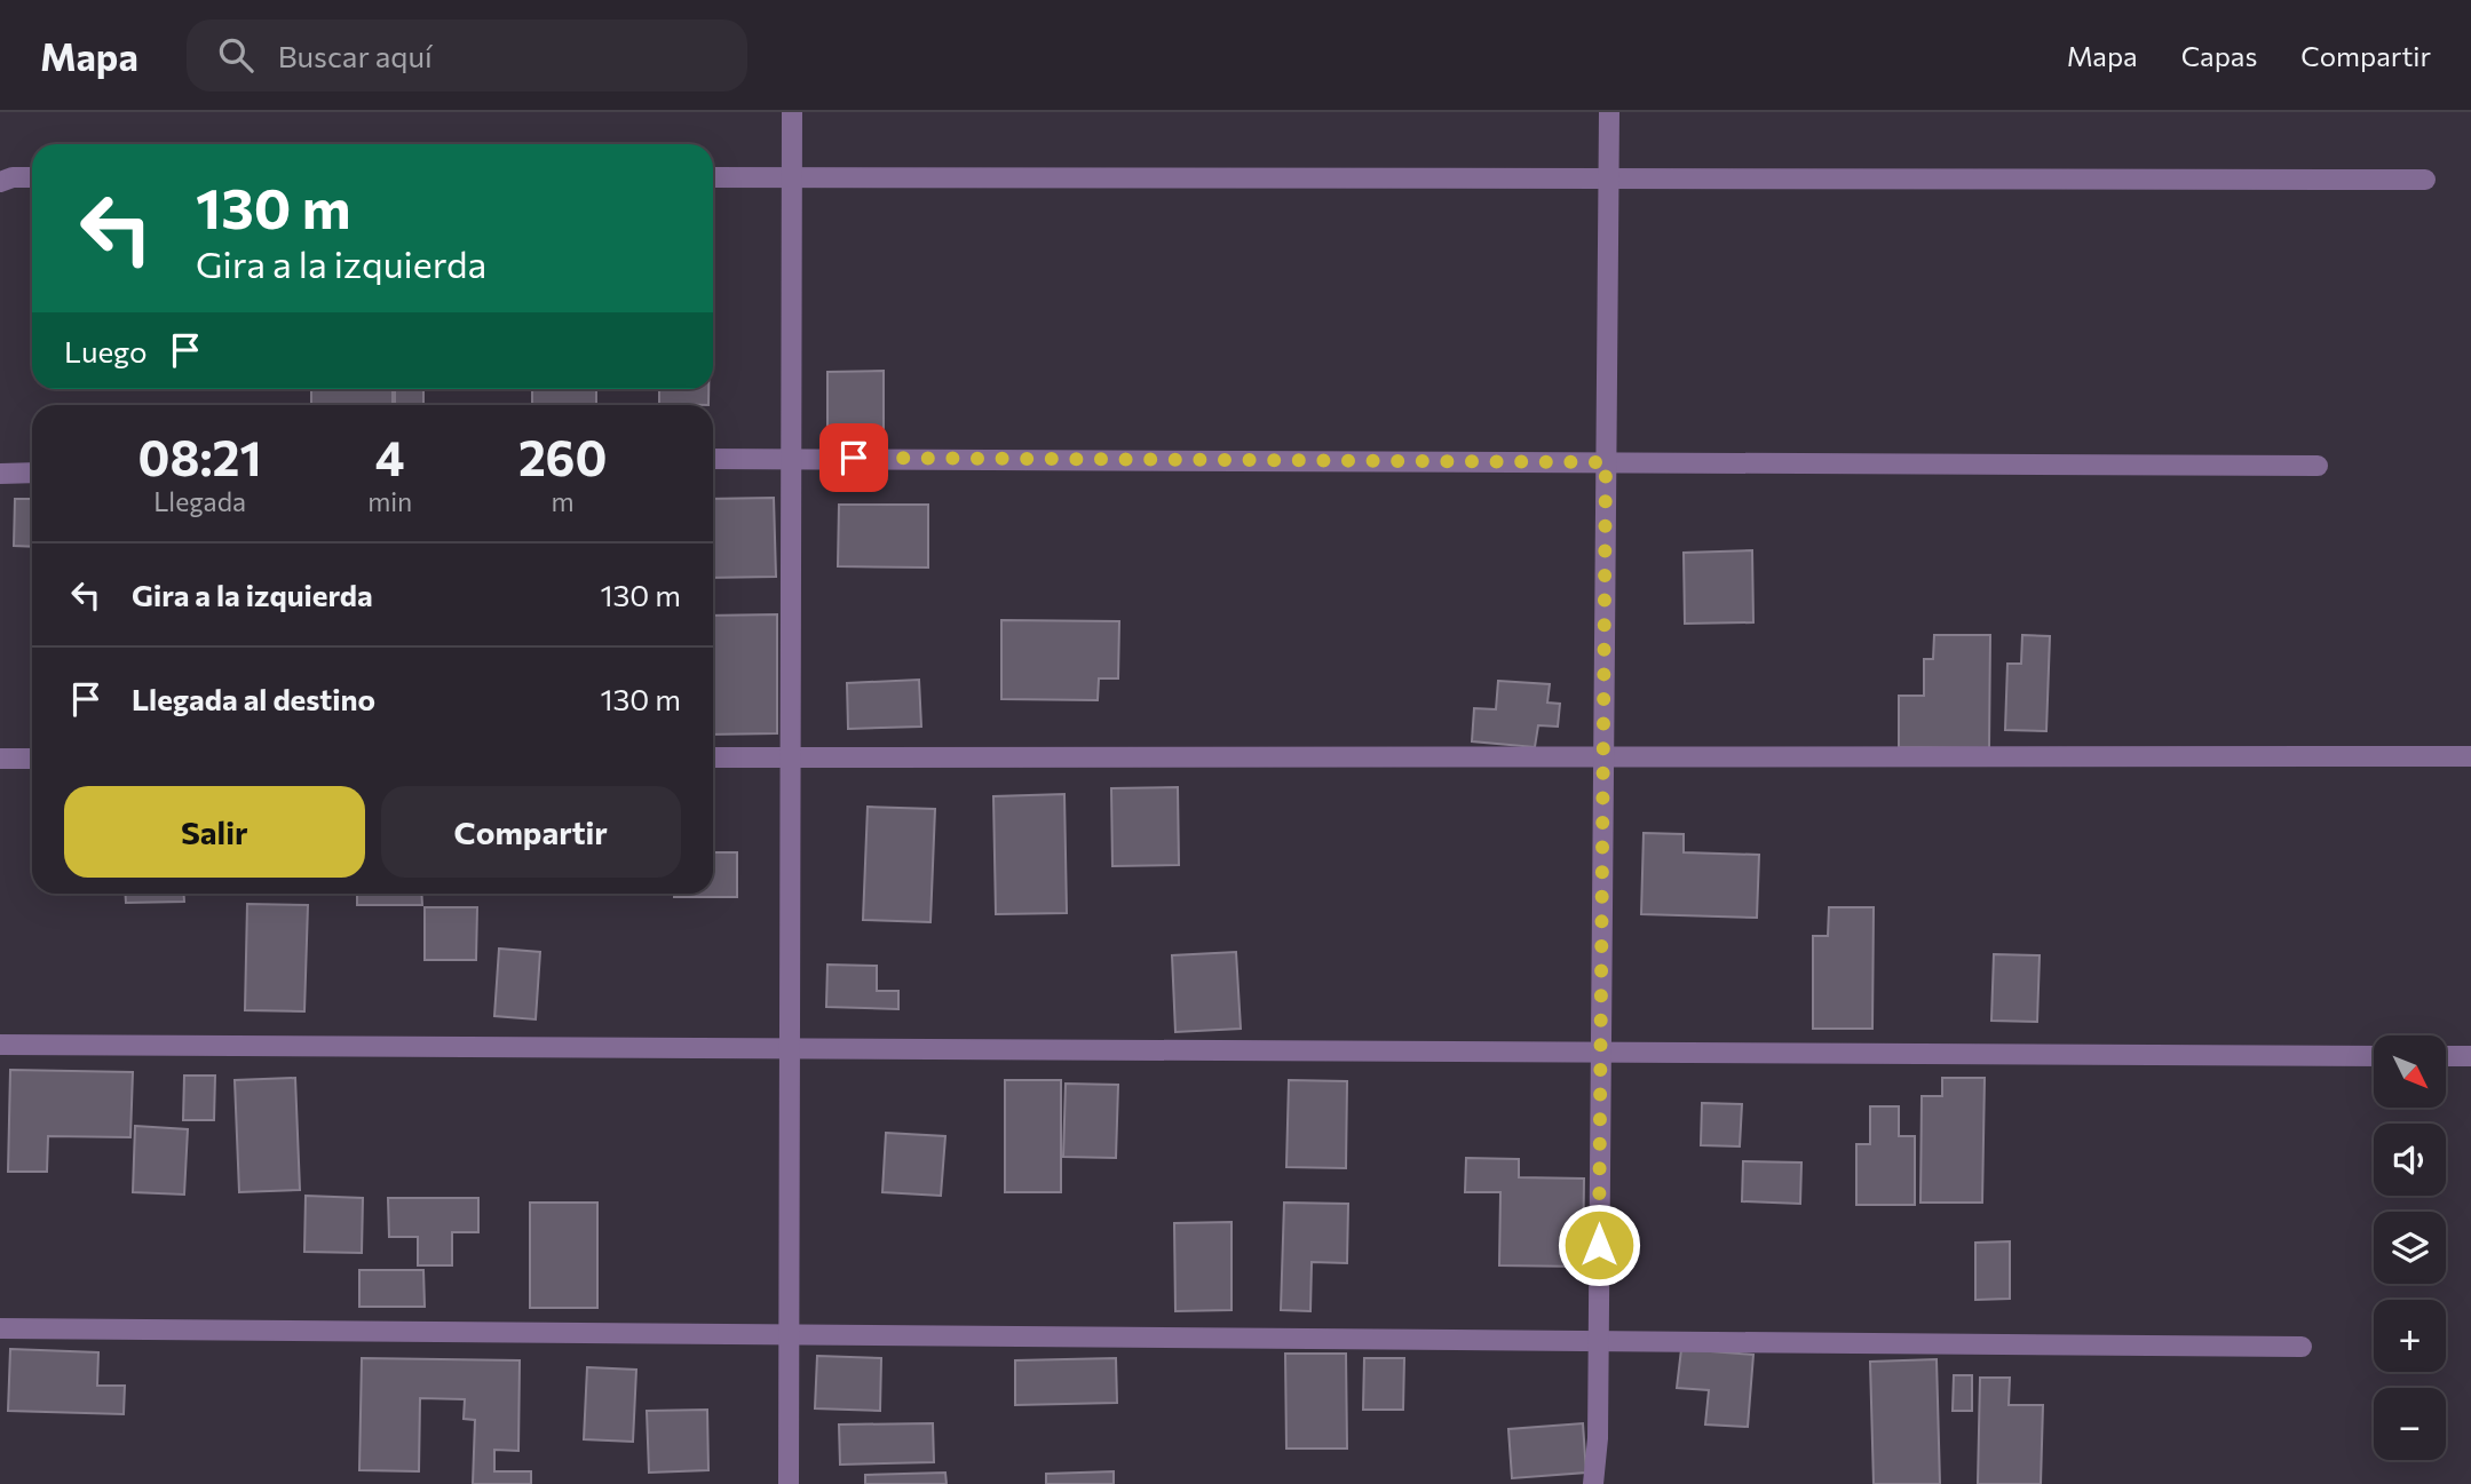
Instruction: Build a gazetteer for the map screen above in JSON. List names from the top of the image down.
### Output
{
  "north": "bottom right",
  "page": {
    "header": "Mapa",
    "search": "Buscar aquí",
    "nav": ["Mapa", "Capas", "Compartir"],
    "turn": ["130 m", "Gira a la izquierda"],
    "then": "Luego",
    "eta": [
      "08:21",
      "Llegada",
      "4",
      "min",
      "260",
      "m"
    ],
    "list": [
      {
        "name": "Gira a la izquierda",
        "value": "130 m"
      },
      {
        "name": "Llegada al destino",
        "value": "130 m"
      }
    ],
    "buttons": ["Salir", "Compartir"],
    "map_buttons": ["+", "−"]
  }
}
